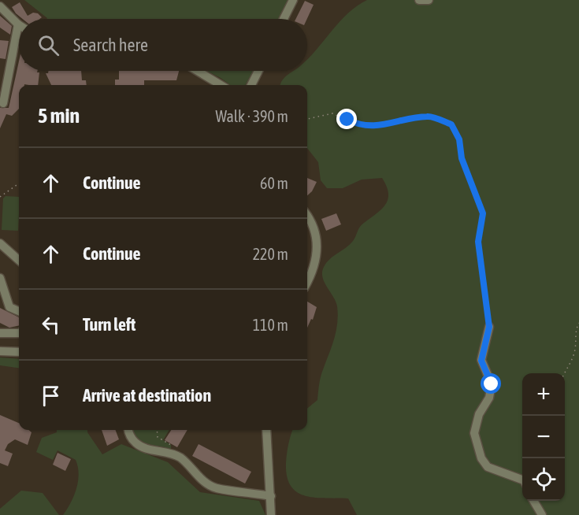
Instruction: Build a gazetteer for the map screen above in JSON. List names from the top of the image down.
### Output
{
  "page": {
    "search": "Search here",
    "heading": ["5 min", "Walk · 390 m"],
    "list": [
      ["Continue", "60 m"],
      ["Continue", "220 m"],
      ["Turn left", "110 m"],
      "Arrive at destination"
    ],
    "map_buttons": ["+", "−"]
  }
}
